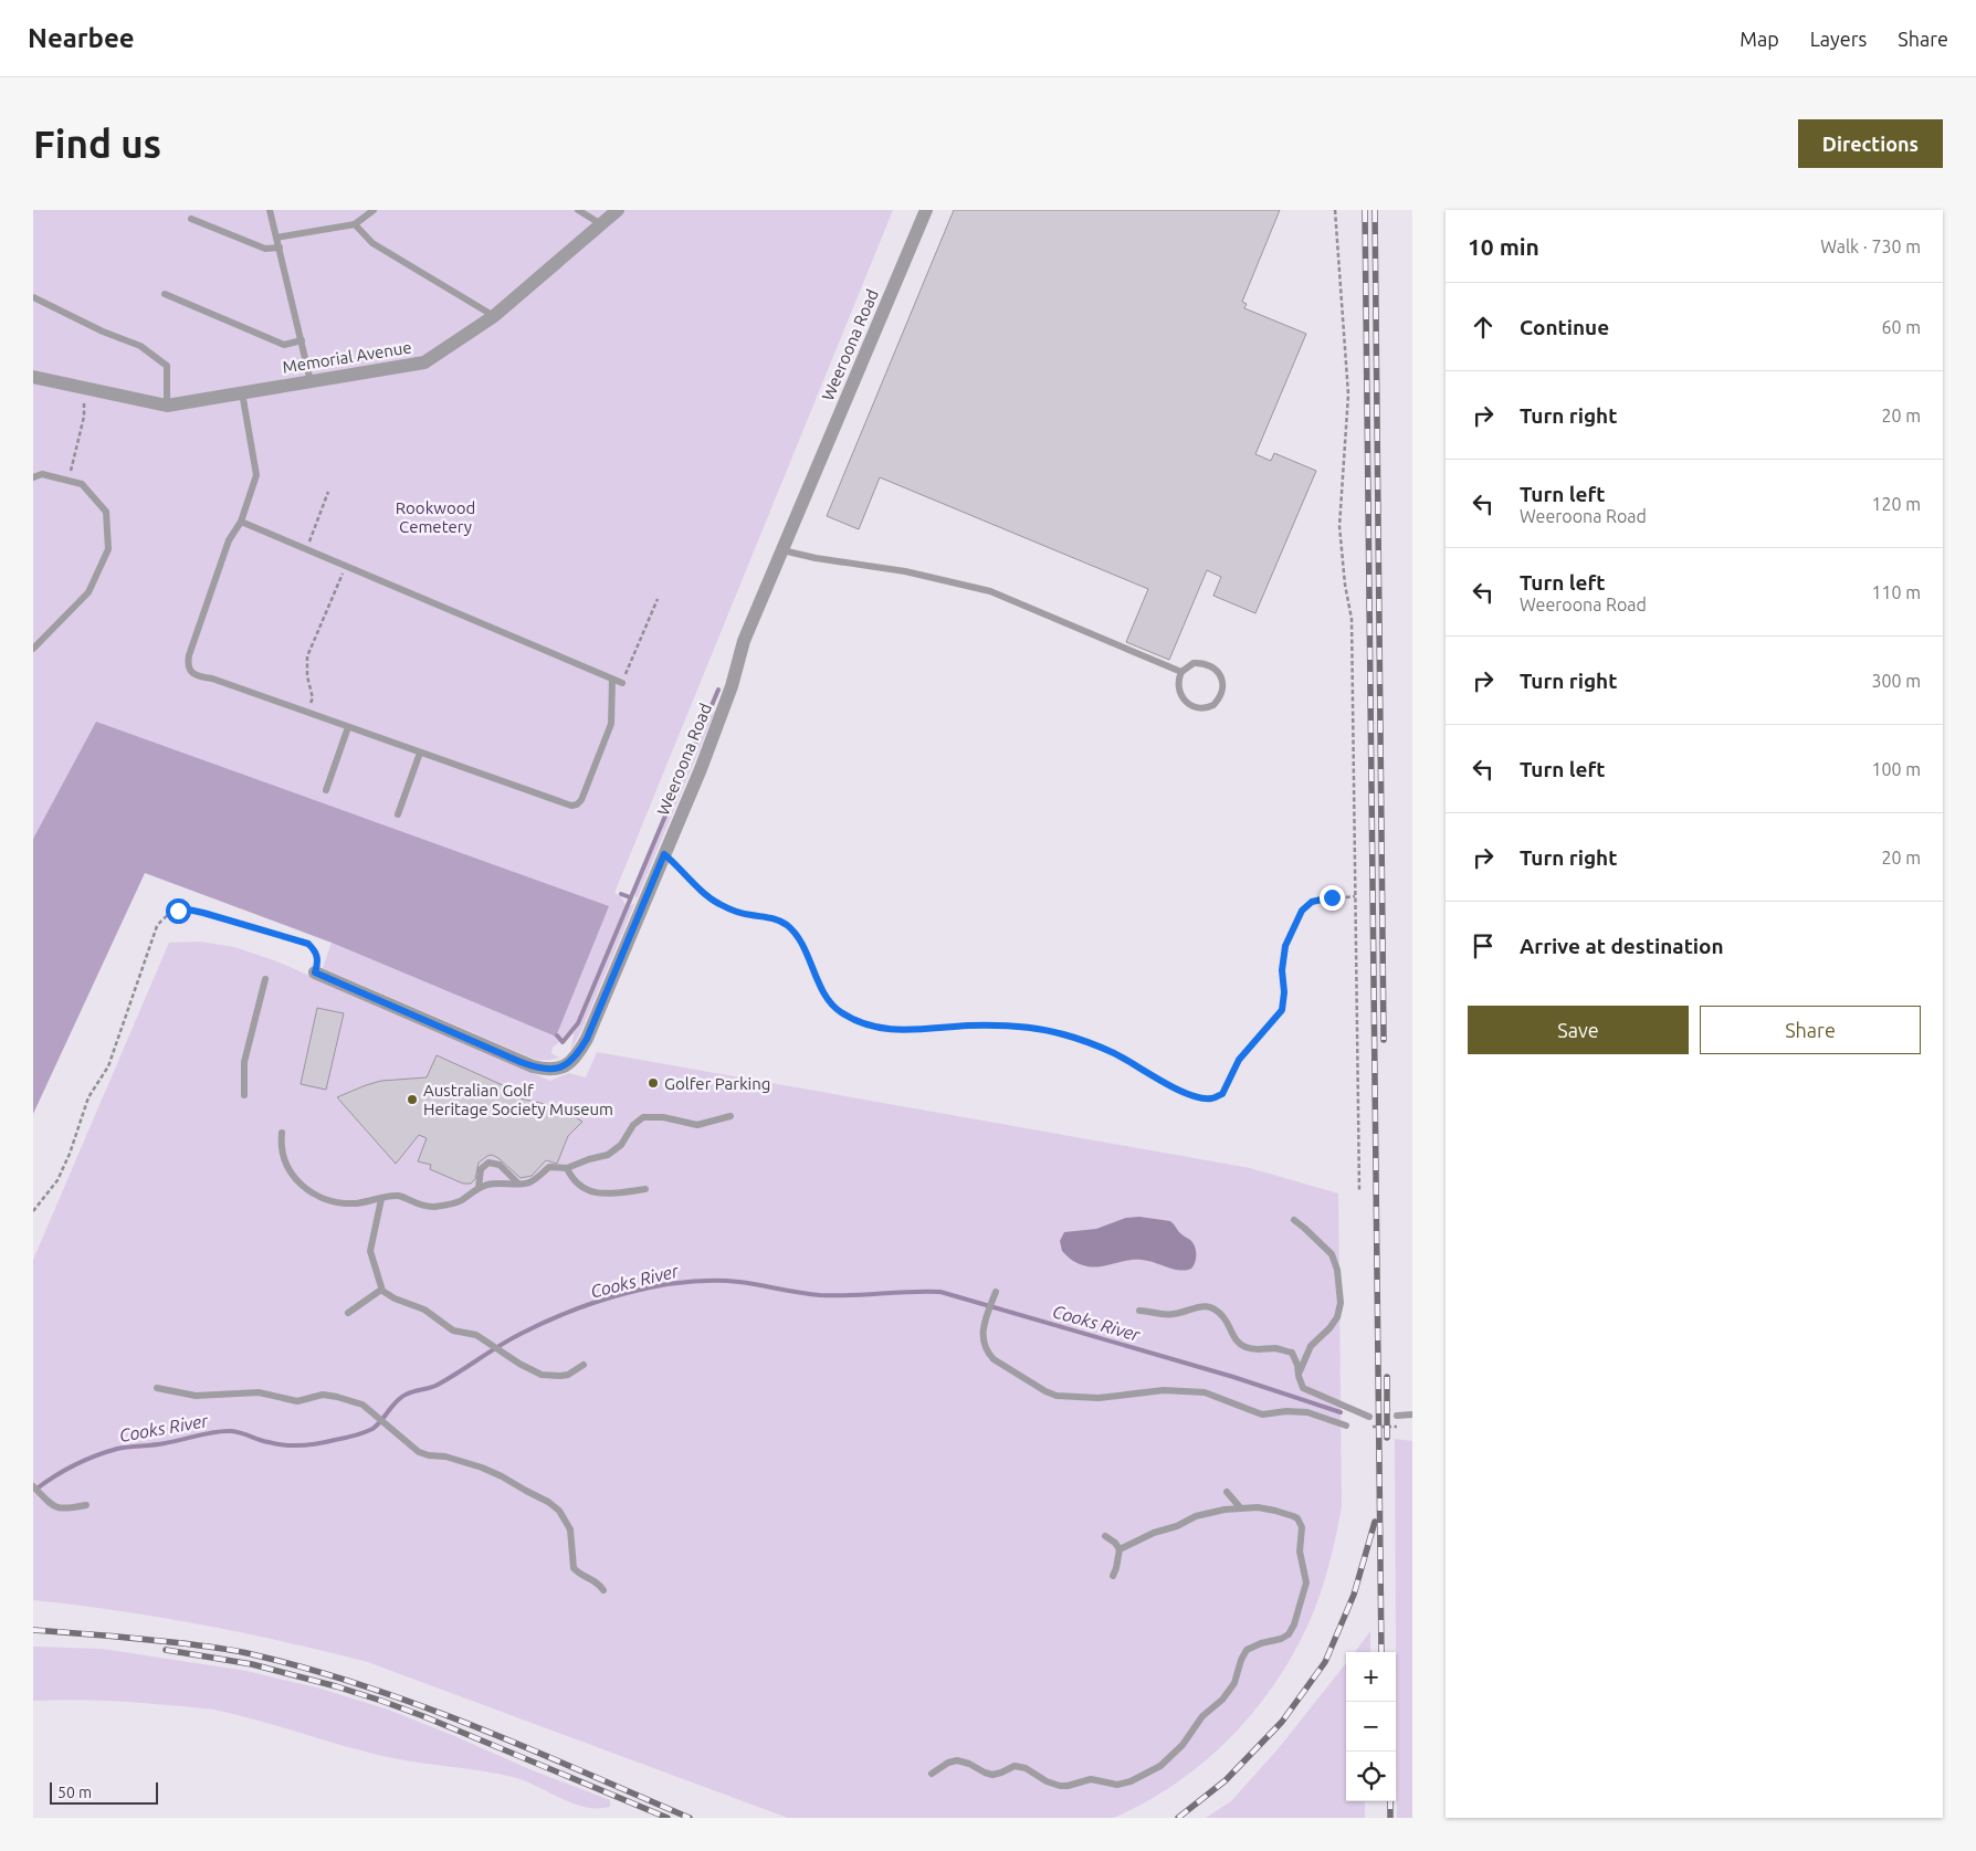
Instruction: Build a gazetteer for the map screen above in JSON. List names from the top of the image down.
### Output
{
  "streets": {
    "street": ["Weeroona Road", "Memorial Avenue"]
  },
  "water": ["Cooks River"],
  "parks": ["Rookwood Cemetery"],
  "places": ["Golfer Parking", "Australian Golf Heritage Society Museum"],
  "scale_bar": "50 m",
  "page": {
    "header": "Nearbee",
    "nav": ["Map", "Layers", "Share"],
    "buttons": [
      "Directions",
      ["Save", "Share"]
    ],
    "title": "Find us",
    "heading": ["10 min", "Walk · 730 m"],
    "list": [
      ["Continue", "60 m"],
      ["Turn right", "20 m"],
      ["Turn left", "Weeroona Road", "120 m"],
      ["Turn left", "Weeroona Road", "110 m"],
      ["Turn right", "300 m"],
      ["Turn left", "100 m"],
      ["Turn right", "20 m"],
      "Arrive at destination"
    ],
    "map_buttons": ["+", "−"],
    "scale": "50 m"
  }
}
